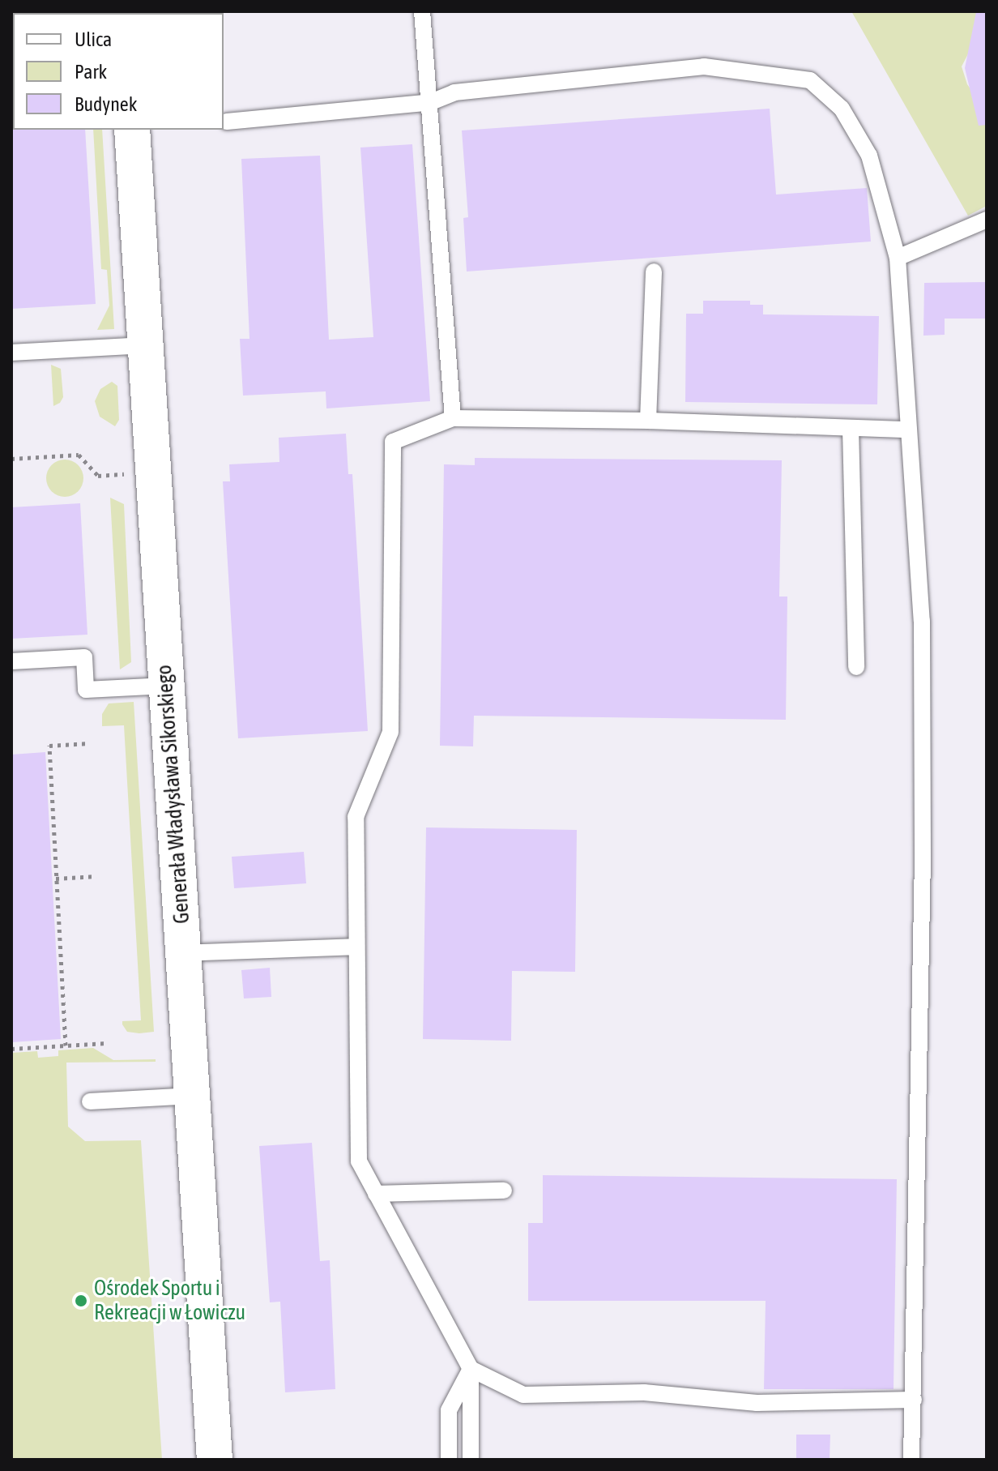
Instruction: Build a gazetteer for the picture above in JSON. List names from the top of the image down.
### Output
{
  "streets": {
    "street": ["Generała Władysława Sikorskiego"]
  },
  "places": ["Ośrodek Sportu i Rekreacji w Łowiczu"],
  "legend": ["Ulica", "Park", "Budynek"]
}
